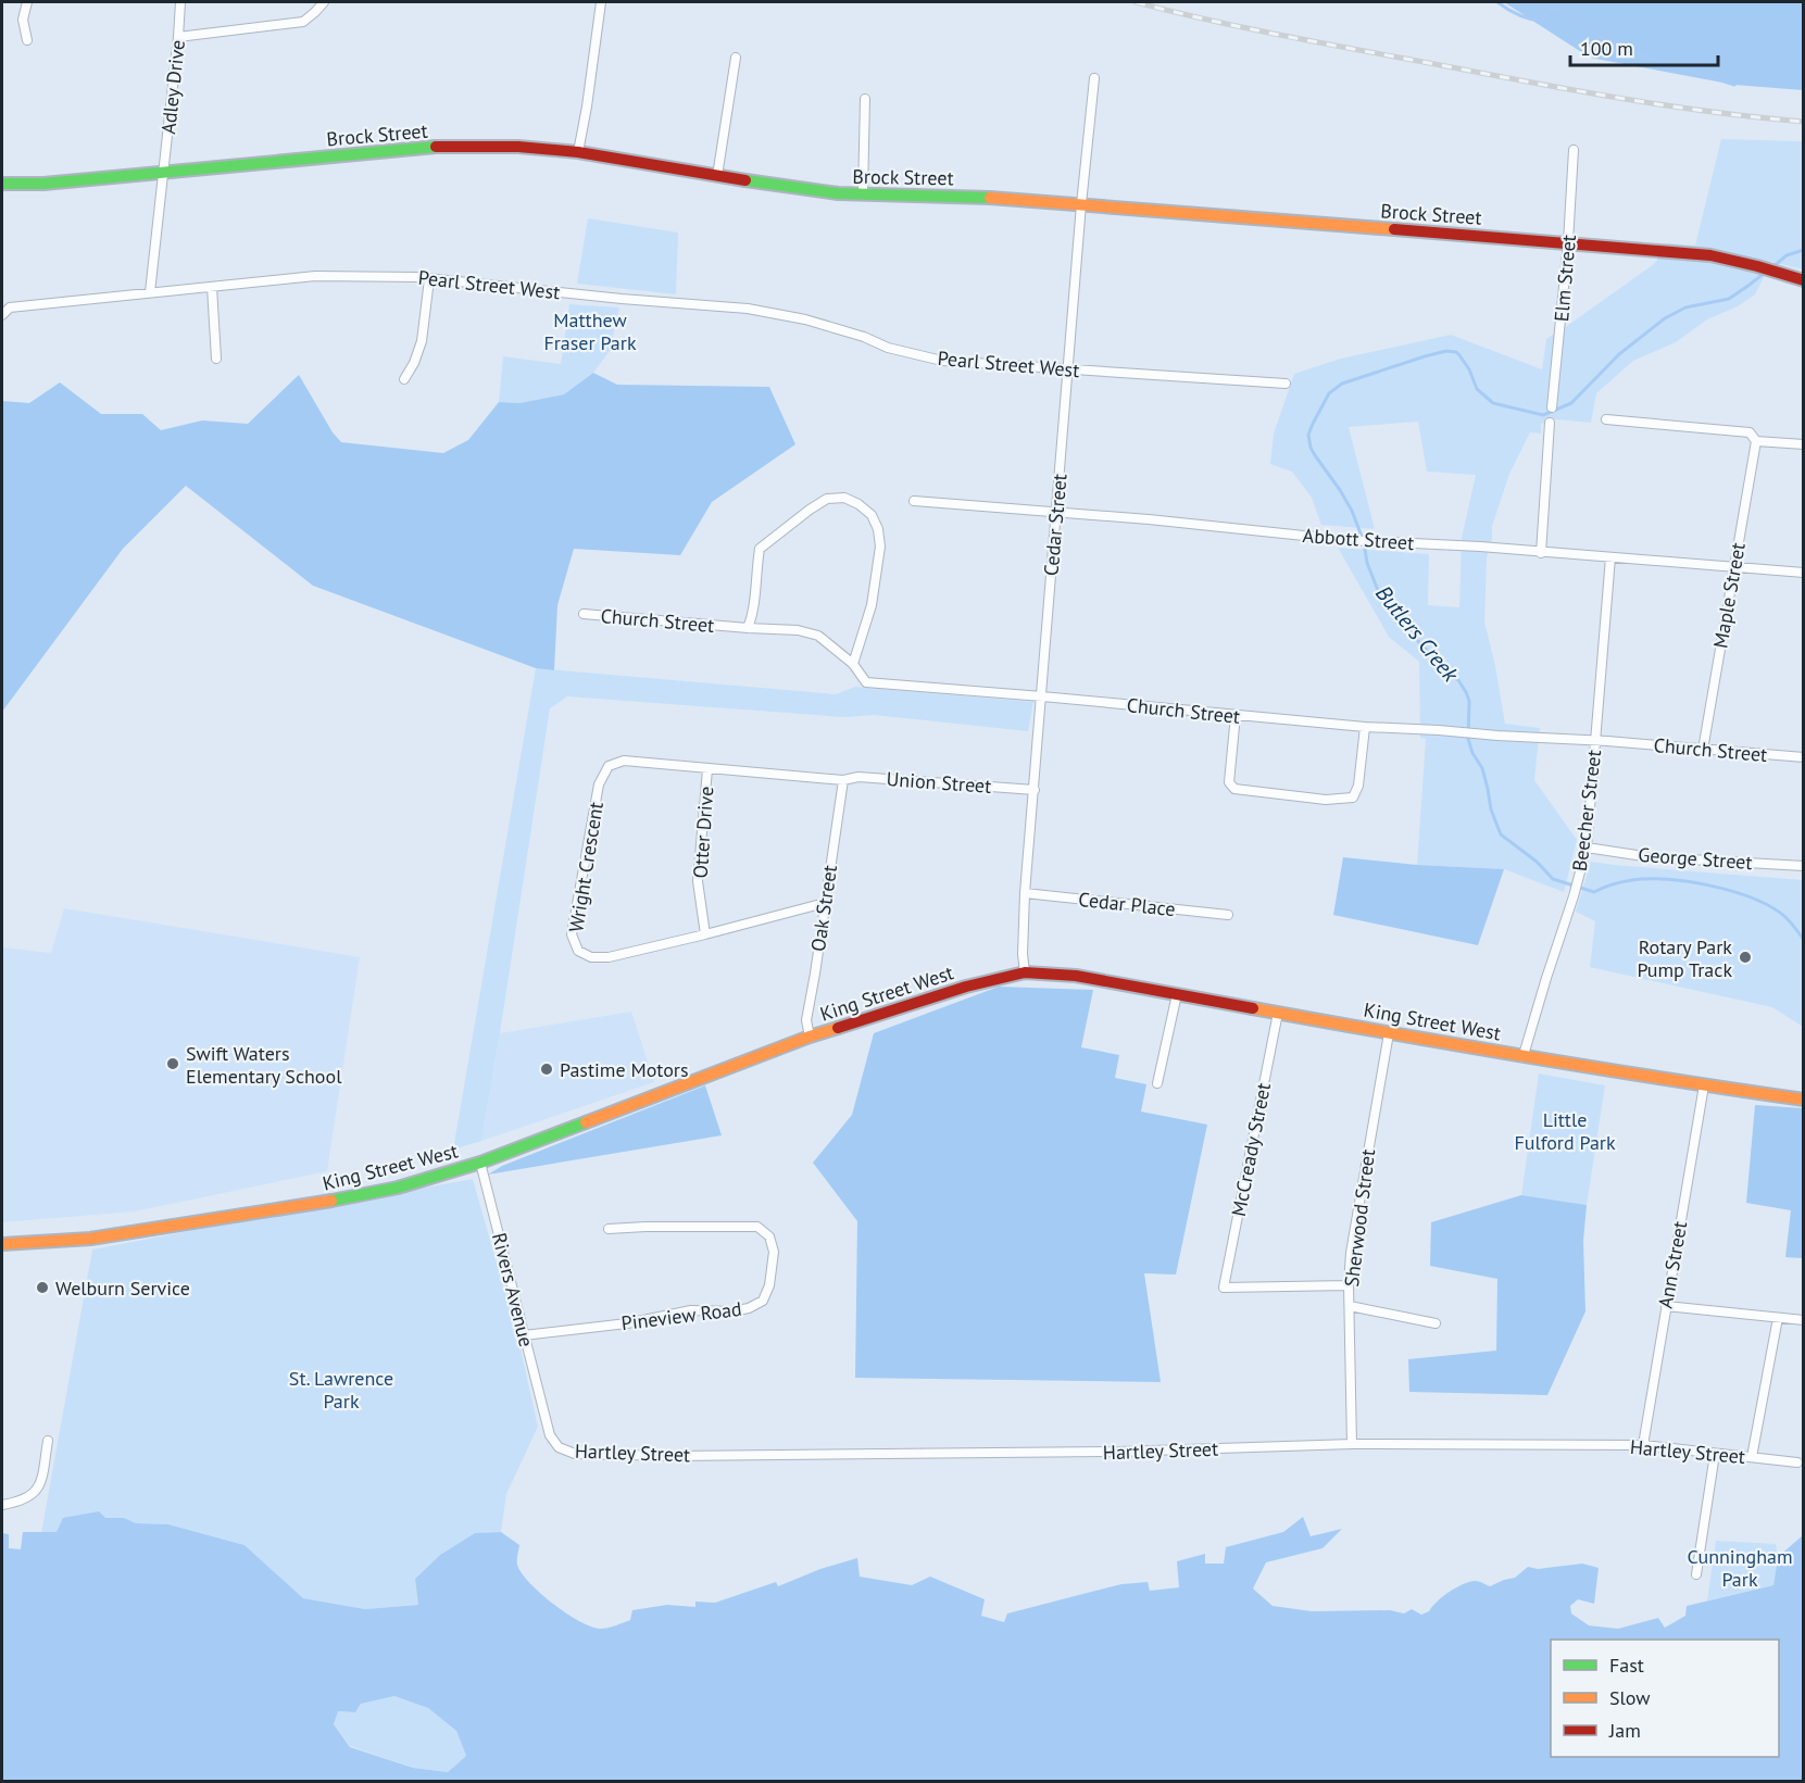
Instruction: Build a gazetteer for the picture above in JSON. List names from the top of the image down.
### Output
{
  "streets": {
    "main road": ["Brock Street", "King Street West"],
    "street": [
      "Adley Drive",
      "Elm Street",
      "Pearl Street West",
      "Cedar Street",
      "Abbott Street",
      "Maple Street",
      "Church Street",
      "Union Street",
      "Beecher Street",
      "Otter Drive",
      "George Street",
      "Wright Crescent",
      "Cedar Place",
      "Oak Street",
      "McCready Street",
      "Sherwood Street",
      "Ann Street",
      "Rivers Avenue",
      "Pineview Road",
      "Hartley Street"
    ]
  },
  "crossings": [
    ["Adley Drive", "Brock Street"],
    ["Adley Drive", "Pearl Street West"],
    ["Brock Street", "Elm Street"],
    ["Brock Street", "Cedar Street"],
    ["Pearl Street West", "Cedar Street"],
    ["Cedar Street", "Abbott Street"],
    ["Cedar Street", "Church Street"],
    ["Cedar Street", "Union Street"],
    ["Cedar Street", "Cedar Place"],
    ["Cedar Street", "King Street West"],
    ["Abbott Street", "Maple Street"],
    ["Abbott Street", "Beecher Street"],
    ["Maple Street", "Church Street"],
    ["Church Street", "Beecher Street"],
    ["Union Street", "Wright Crescent"],
    ["Union Street", "Oak Street"],
    ["Beecher Street", "George Street"],
    ["Beecher Street", "King Street West"],
    ["Otter Drive", "Wright Crescent"],
    ["Wright Crescent", "Oak Street"],
    ["Oak Street", "King Street West"],
    ["King Street West", "McCready Street"],
    ["King Street West", "Sherwood Street"],
    ["King Street West", "Ann Street"],
    ["King Street West", "Rivers Avenue"],
    ["McCready Street", "Sherwood Street"],
    ["Sherwood Street", "Hartley Street"],
    ["Ann Street", "Hartley Street"],
    ["Rivers Avenue", "Pineview Road"],
    ["Rivers Avenue", "Hartley Street"]
  ],
  "water": ["Butlers Creek"],
  "parks": [
    "Matthew Fraser Park",
    "Little Fulford Park",
    "St. Lawrence Park",
    "Cunningham Park"
  ],
  "places": [
    "Rotary Park Pump Track",
    "Swift Waters Elementary School",
    "Pastime Motors",
    "Welburn Service"
  ],
  "legend": ["Fast", "Slow", "Jam"],
  "scale_bar": "100 m"
}
